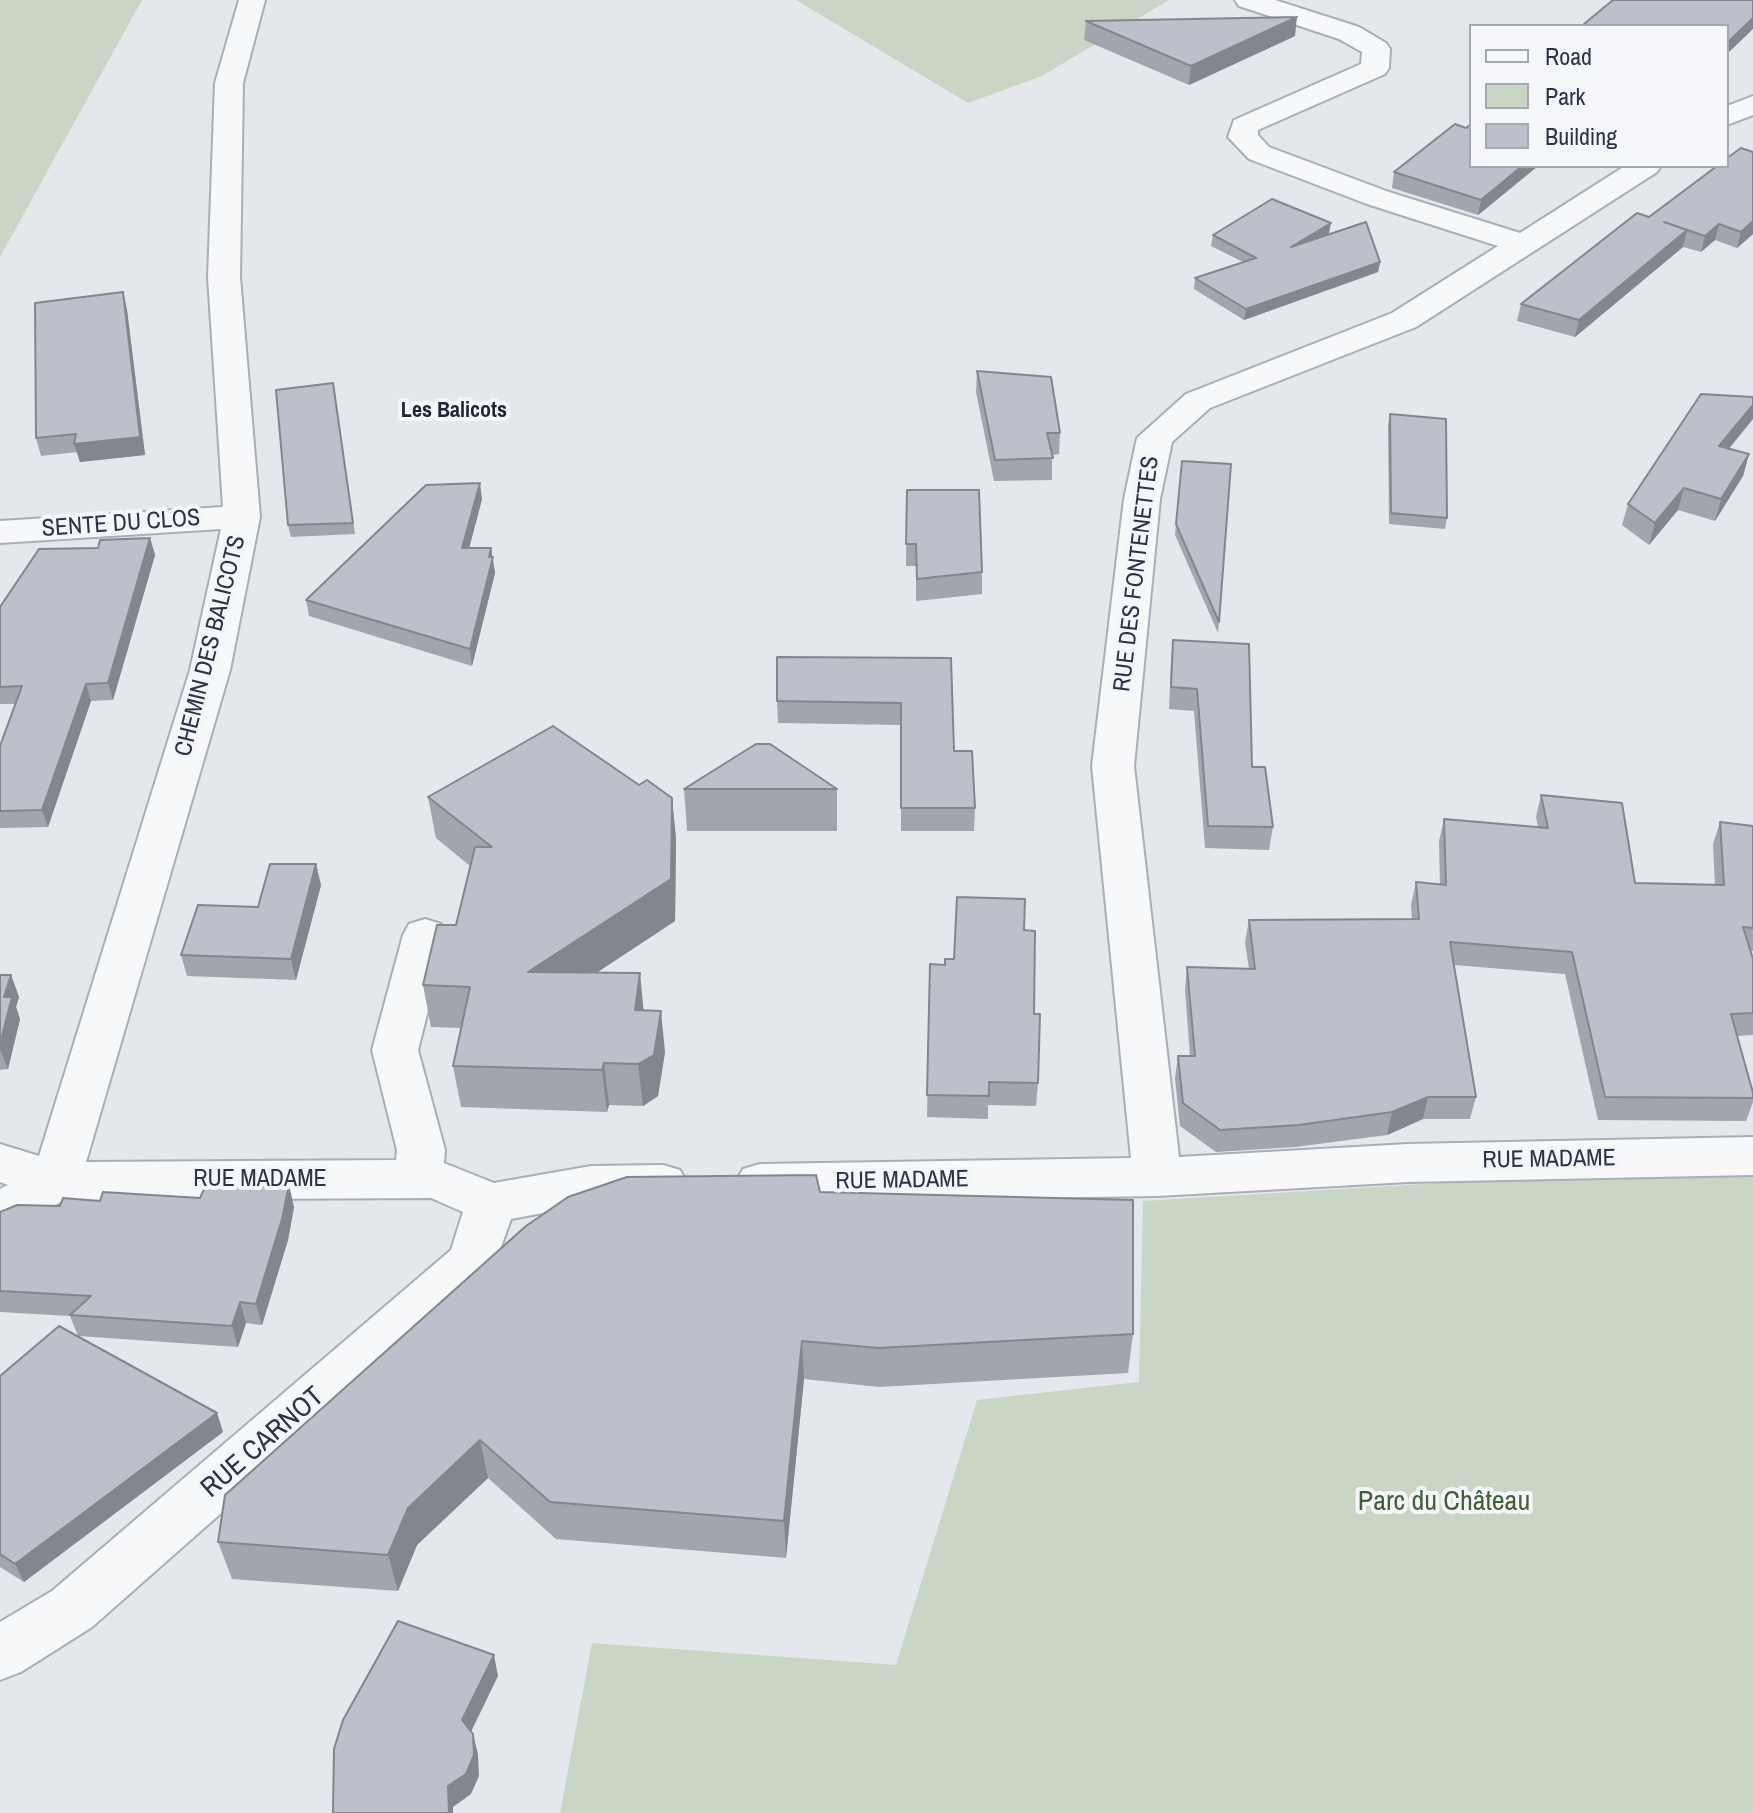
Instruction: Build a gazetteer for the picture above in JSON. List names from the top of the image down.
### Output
{
  "streets": {
    "street": [
      "SENTE DU CLOS",
      "RUE DES FONTENETTES",
      "CHEMIN DES BALICOTS",
      "RUE MADAME",
      "RUE CARNOT"
    ]
  },
  "crossings": [
    ["SENTE DU CLOS", "CHEMIN DES BALICOTS"],
    ["RUE DES FONTENETTES", "RUE MADAME"],
    ["CHEMIN DES BALICOTS", "RUE MADAME"],
    ["RUE MADAME", "RUE CARNOT"]
  ],
  "districts": ["Les Balicots"],
  "parks": ["Parc du Château"],
  "legend": ["Road", "Park", "Building"]
}
